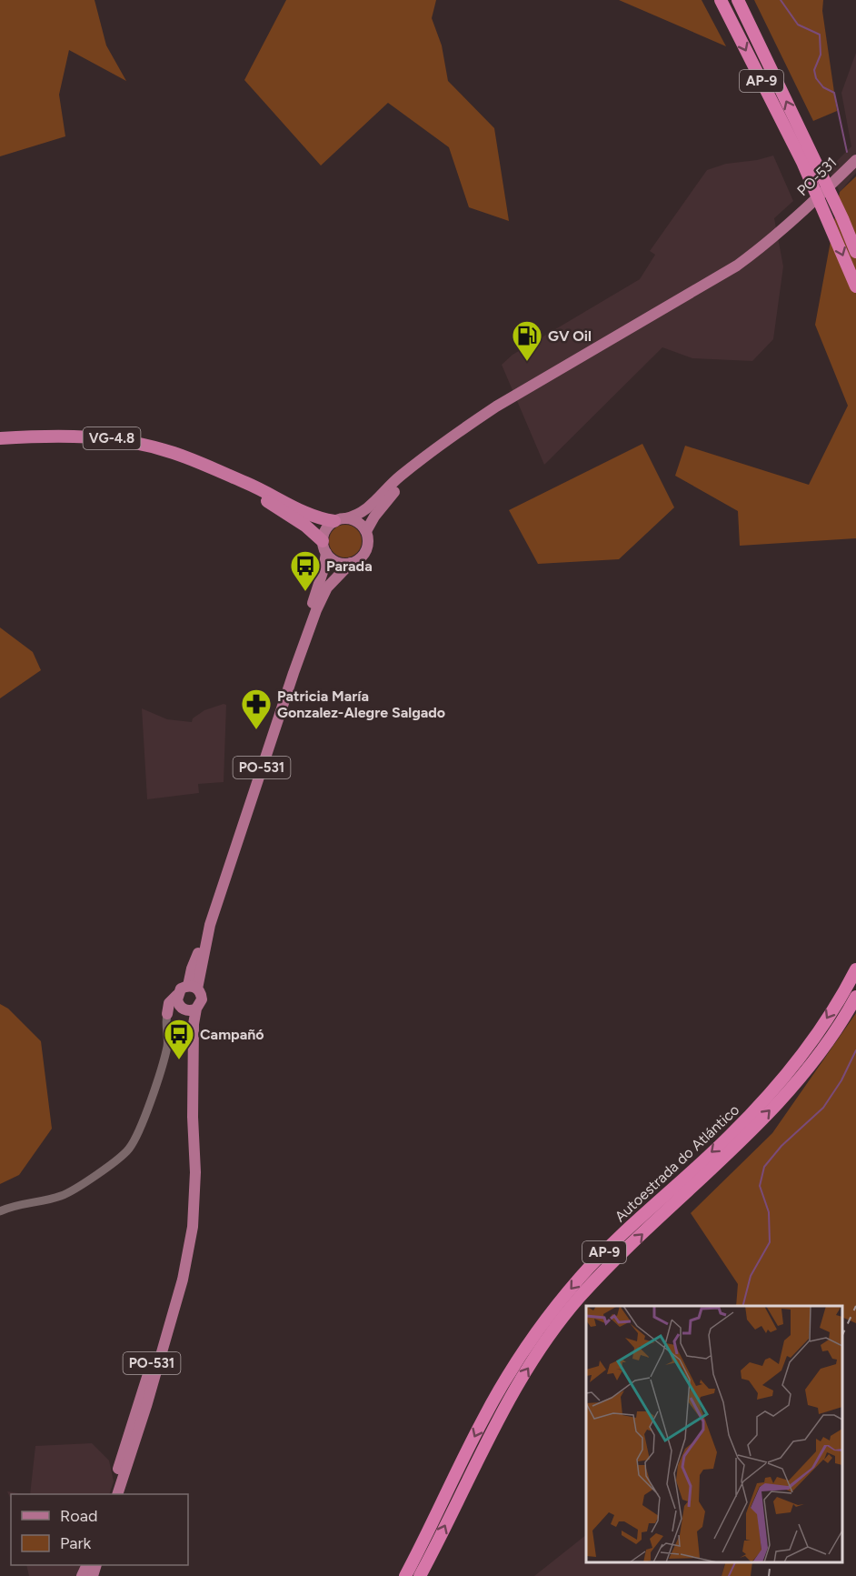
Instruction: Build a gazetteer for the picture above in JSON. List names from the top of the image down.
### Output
{
  "streets": {
    "highway": ["AP-9", "VG-4.8", "Autoestrada do Atlántico"],
    "main road": ["PO-531"]
  },
  "crossings": [
    ["PO-531", "VG-4.8"]
  ],
  "places": {
    "fuel station": ["GV Oil"],
    "bus stop": ["Parada", "Campañó"],
    "pharmacy": ["Patricia María Gonzalez-Alegre Salgado"]
  },
  "legend": ["Road", "Park"]
}
